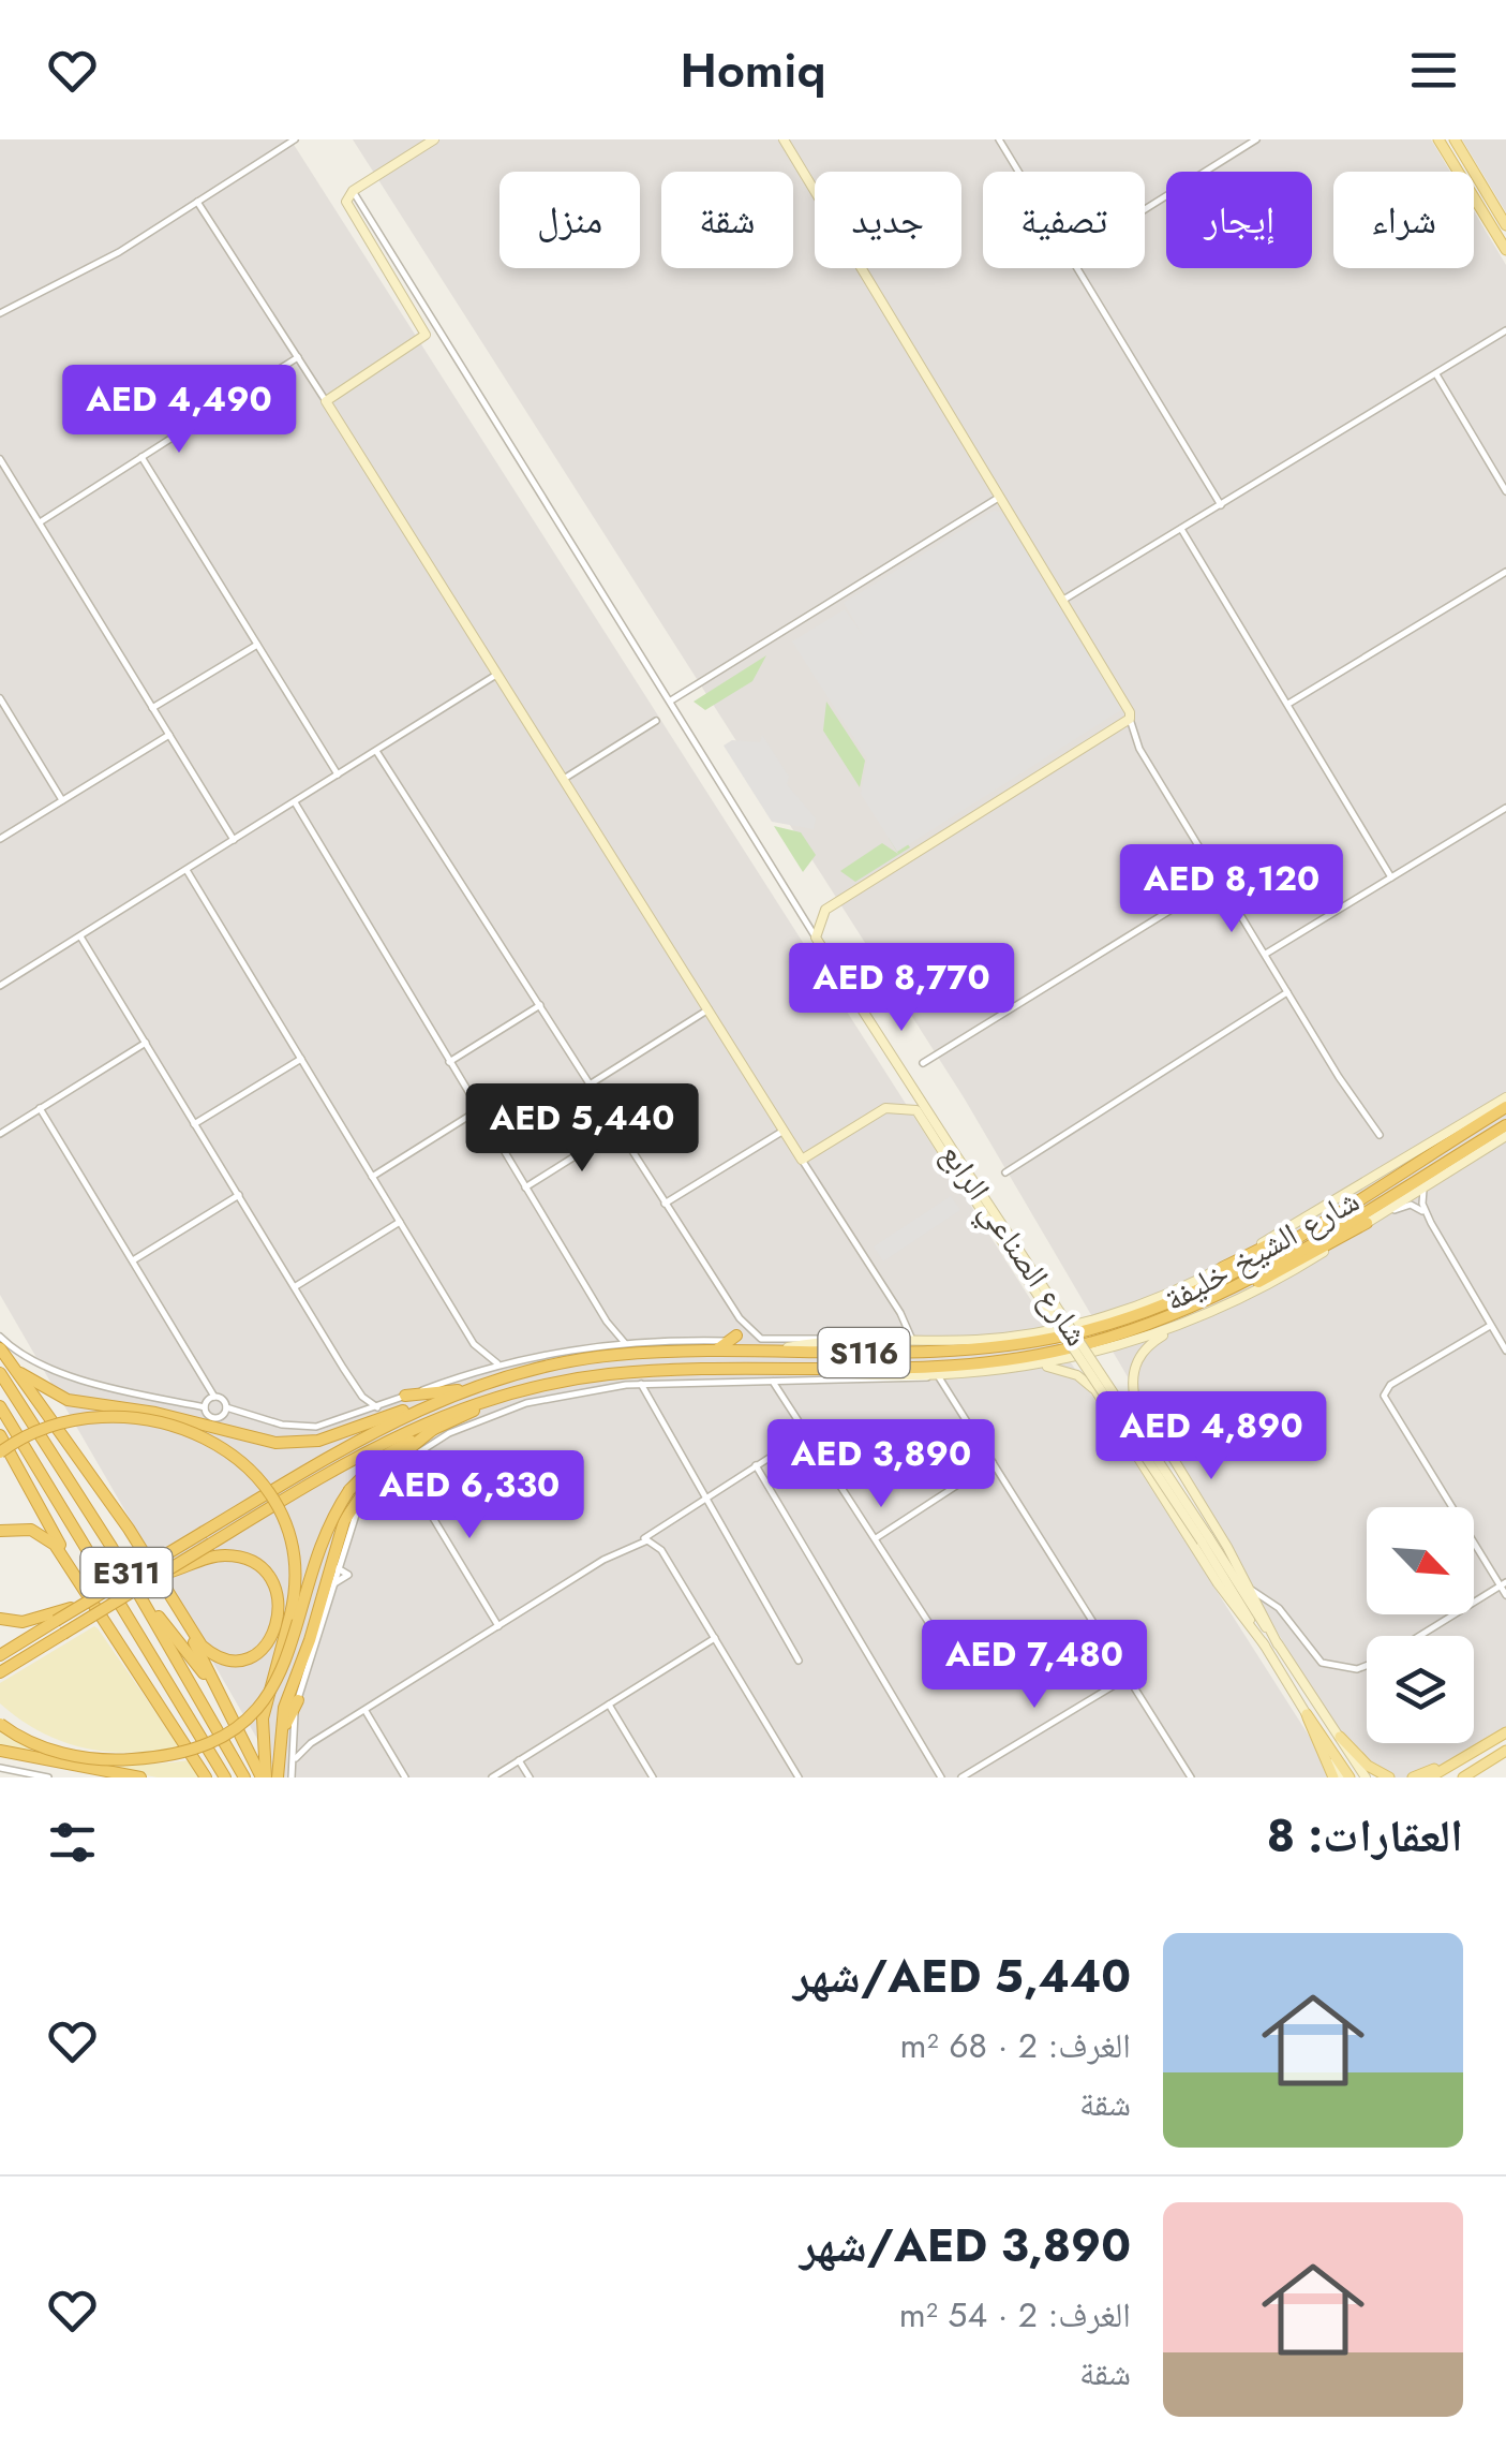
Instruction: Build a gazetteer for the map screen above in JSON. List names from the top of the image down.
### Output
{
  "streets": {
    "highway": ["شارع الشيخ خليفة", "S116", "E311"],
    "main road": ["شارع الصناعي الرابع"]
  },
  "crossings": [
    ["شارع الشيخ خليفة", "S116"]
  ],
  "north": "bottom right",
  "page": {
    "header": "Homiq",
    "chip": [
      "شراء",
      "إيجار",
      "تصفية",
      "جديد",
      "شقة",
      "منزل"
    ],
    "price": [
      "AED 4,490",
      "AED 8,120",
      "AED 8,770",
      "AED 5,440",
      "AED 4,890",
      "AED 3,890",
      "AED 6,330",
      "AED 7,480"
    ],
    "heading": "العقارات: 8",
    "list": [
      {
        "name": "AED 5,440/شهر",
        "note": "الغرف: 2 · 68 m² · شقة"
      },
      {
        "name": "AED 3,890/شهر",
        "note": "الغرف: 2 · 54 m² · شقة"
      }
    ]
  }
}
